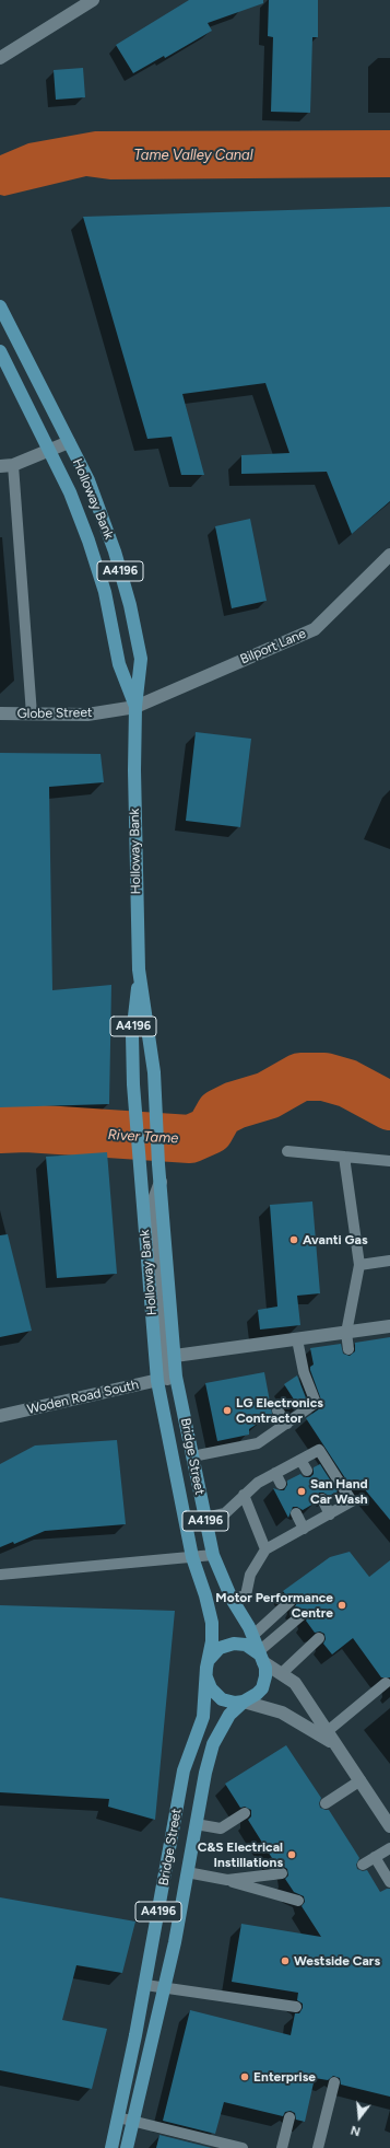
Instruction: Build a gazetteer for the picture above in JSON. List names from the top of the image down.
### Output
{
  "streets": {
    "main road": ["Holloway Bank", "A4196", "Bridge Street"],
    "street": ["Bilport Lane", "Globe Street", "Woden Road South"]
  },
  "crossings": [
    ["Holloway Bank", "Bilport Lane"],
    ["Holloway Bank", "Globe Street"],
    ["Holloway Bank", "Woden Road South"],
    ["Holloway Bank", "Bridge Street"],
    ["Bilport Lane", "Globe Street"],
    ["Woden Road South", "Bridge Street"]
  ],
  "water": ["Tame Valley Canal", "River Tame"],
  "places": [
    "Avanti Gas",
    "LG Electronics Contractor",
    "San Hand Car Wash",
    "Motor Performance Centre",
    "C&S Electrical Instillations",
    "Westside Cars",
    "Enterprise"
  ],
  "north": "bottom"
}
